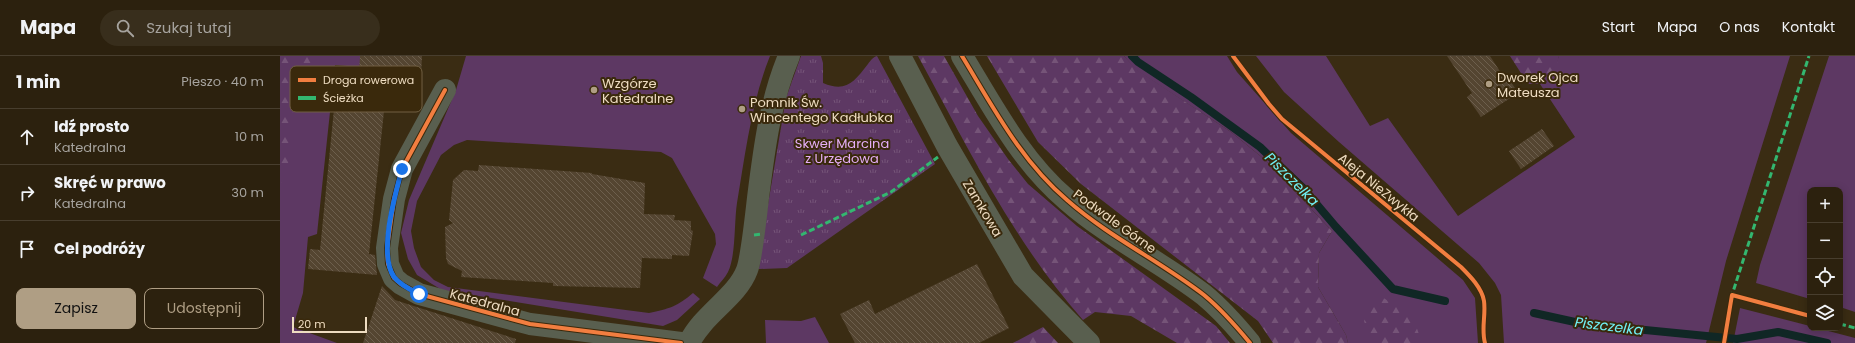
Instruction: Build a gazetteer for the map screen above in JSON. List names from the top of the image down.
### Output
{
  "streets": {
    "street": ["Zamkowa", "Podwale Górne", "Katedralna"],
    "cycle path": ["Aleja NieZwykła"]
  },
  "water": ["Piszczelka"],
  "parks": ["Skwer Marcina z Urzędowa"],
  "places": ["Dworek Ojca Mateusza", "Wzgórze Katedralne", "Pomnik Św. Wincentego Kadłubka"],
  "legend": ["Droga rowerowa", "Ścieżka"],
  "scale_bar": "20 m",
  "page": {
    "header": "Mapa",
    "search": "Szukaj tutaj",
    "nav": [
      "Start",
      "Mapa",
      "O nas",
      "Kontakt"
    ],
    "heading": ["1 min", "Pieszo · 40 m"],
    "list": [
      ["Idź prosto", "Katedralna", "10 m"],
      ["Skręć w prawo", "Katedralna", "30 m"],
      "Cel podróży"
    ],
    "map_buttons": ["+", "−"],
    "buttons": ["Zapisz", "Udostępnij"],
    "scale": "20 m"
  }
}
